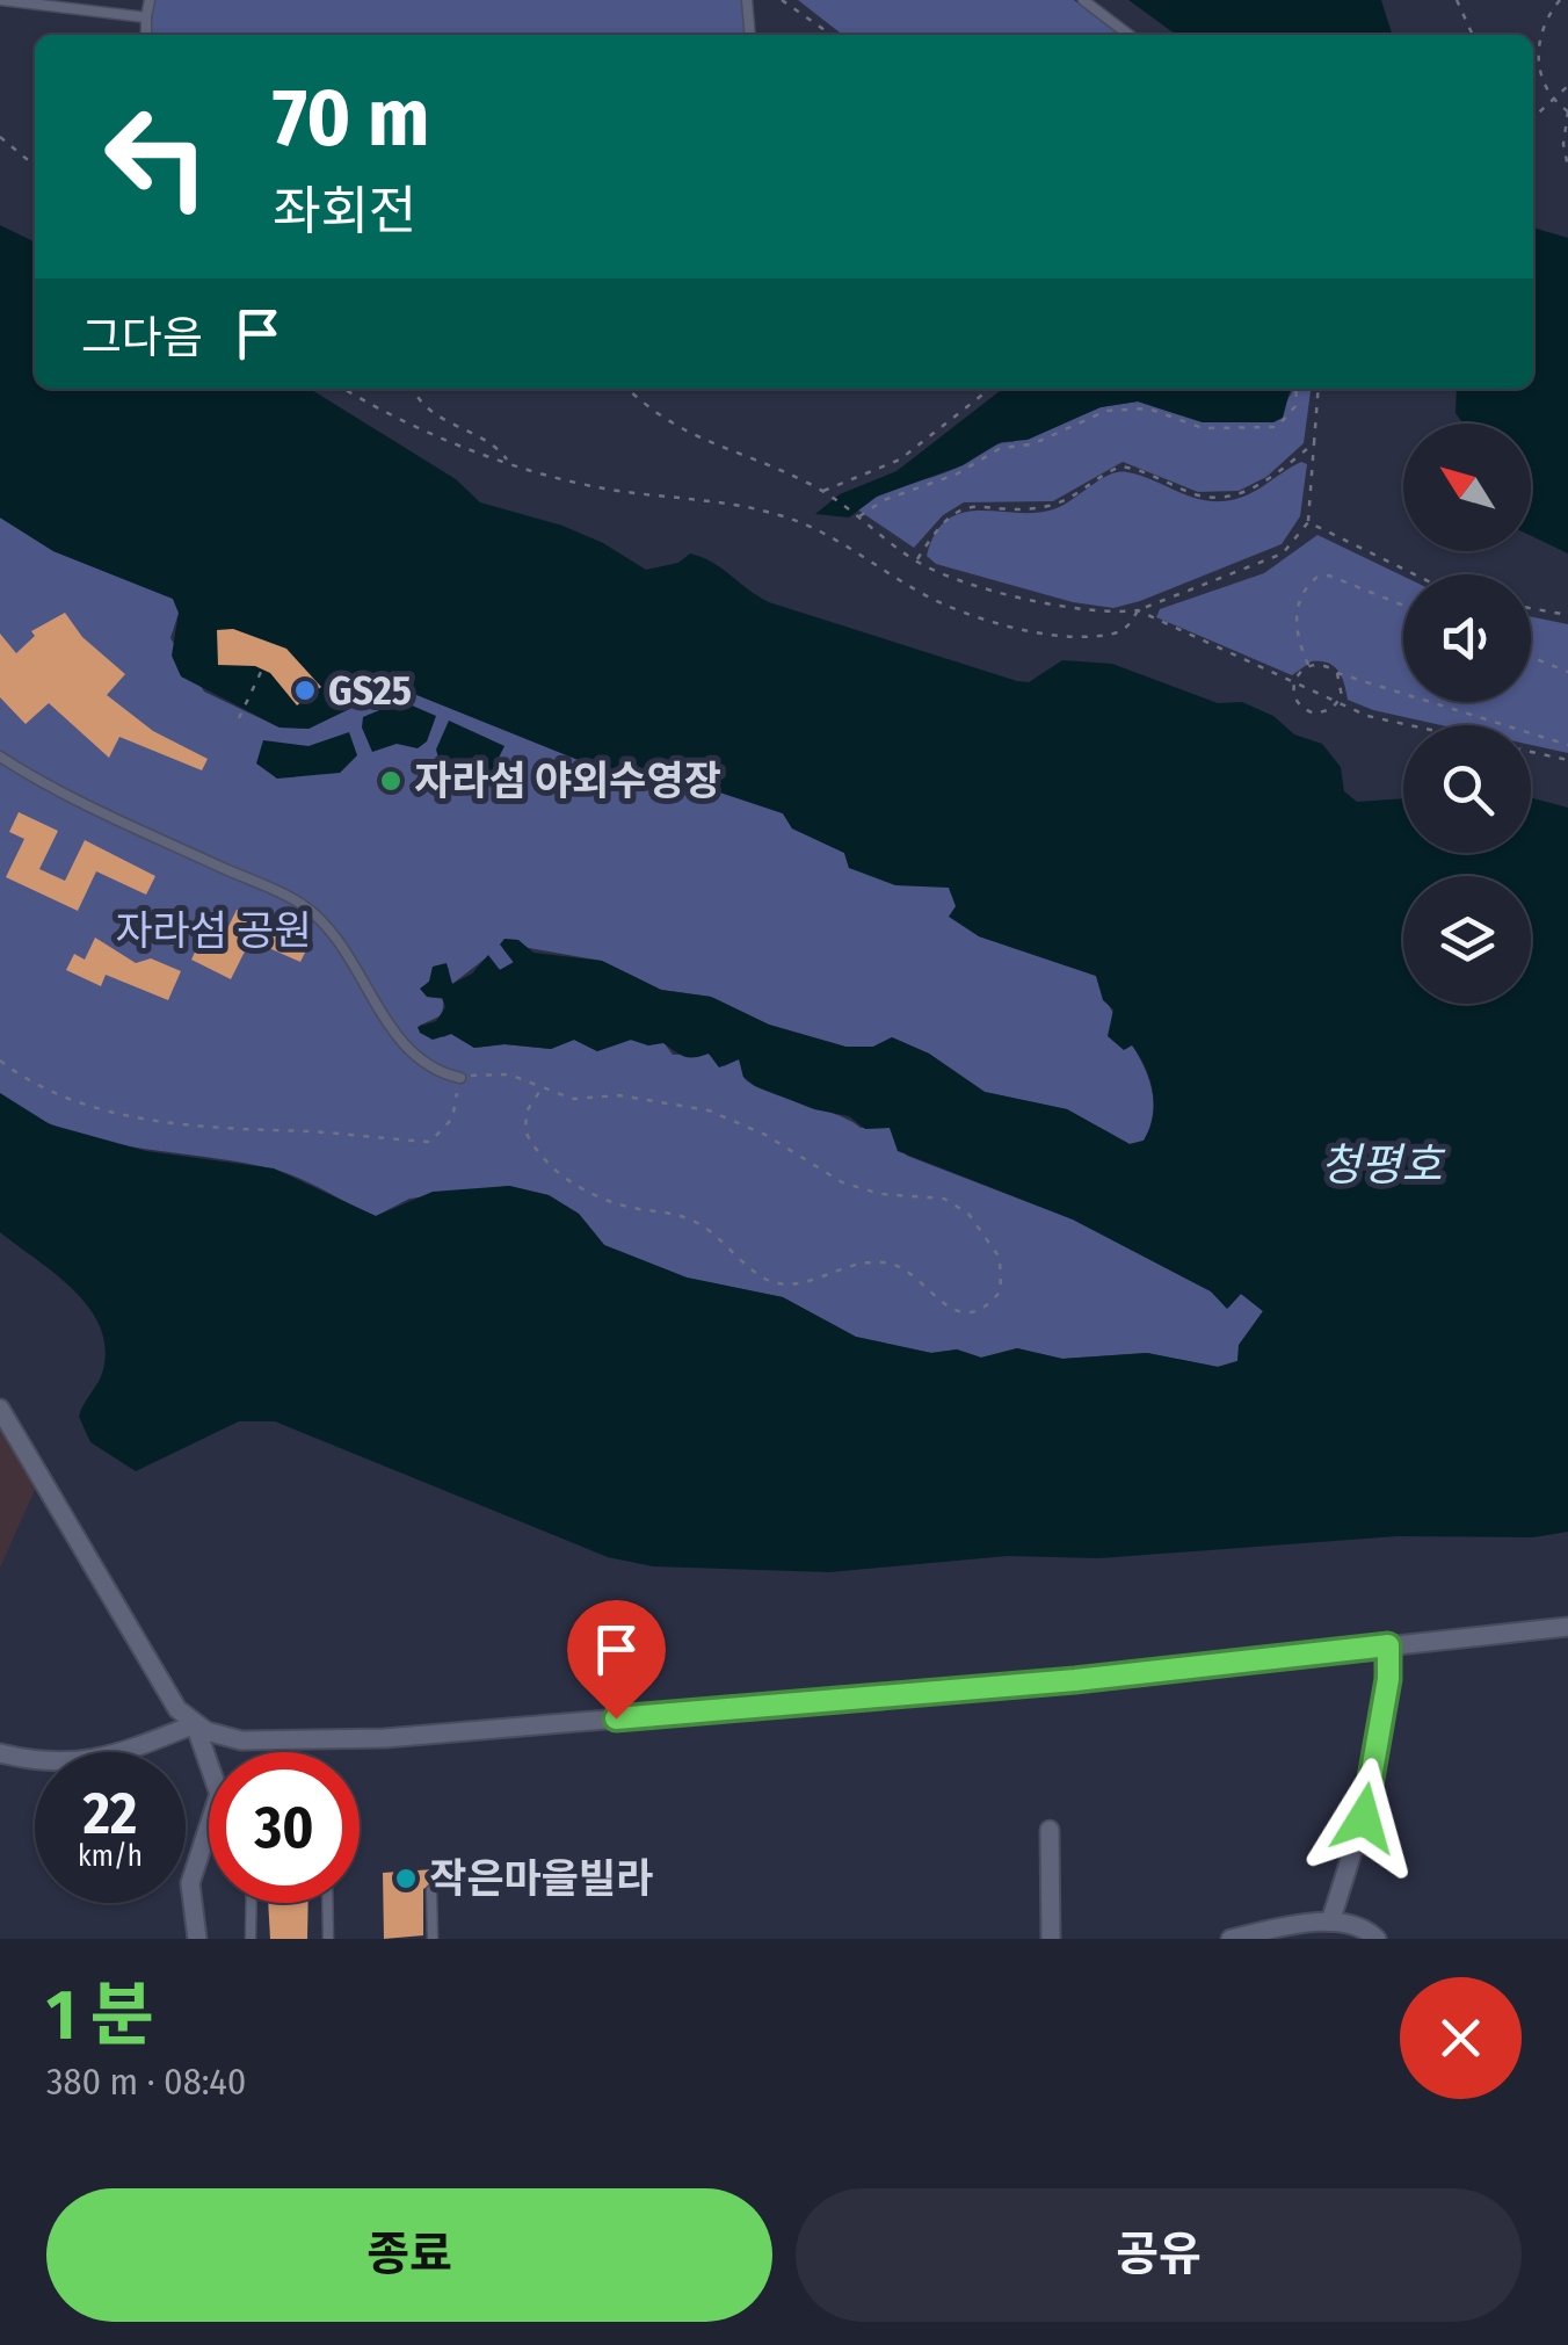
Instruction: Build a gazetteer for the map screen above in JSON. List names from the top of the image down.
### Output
{
  "water": ["청평호"],
  "parks": ["자라섬 공원"],
  "places": ["GS25", "자라섬 야외수영장", "작은마을빌라"],
  "north": "top left",
  "page": {
    "turn": ["70 m", "좌회전"],
    "then": "그다음",
    "speed": "22 km/h",
    "limit": "30",
    "heading": ["1 분", "380 m · 08:40"],
    "buttons": ["종료", "공유"]
  }
}
